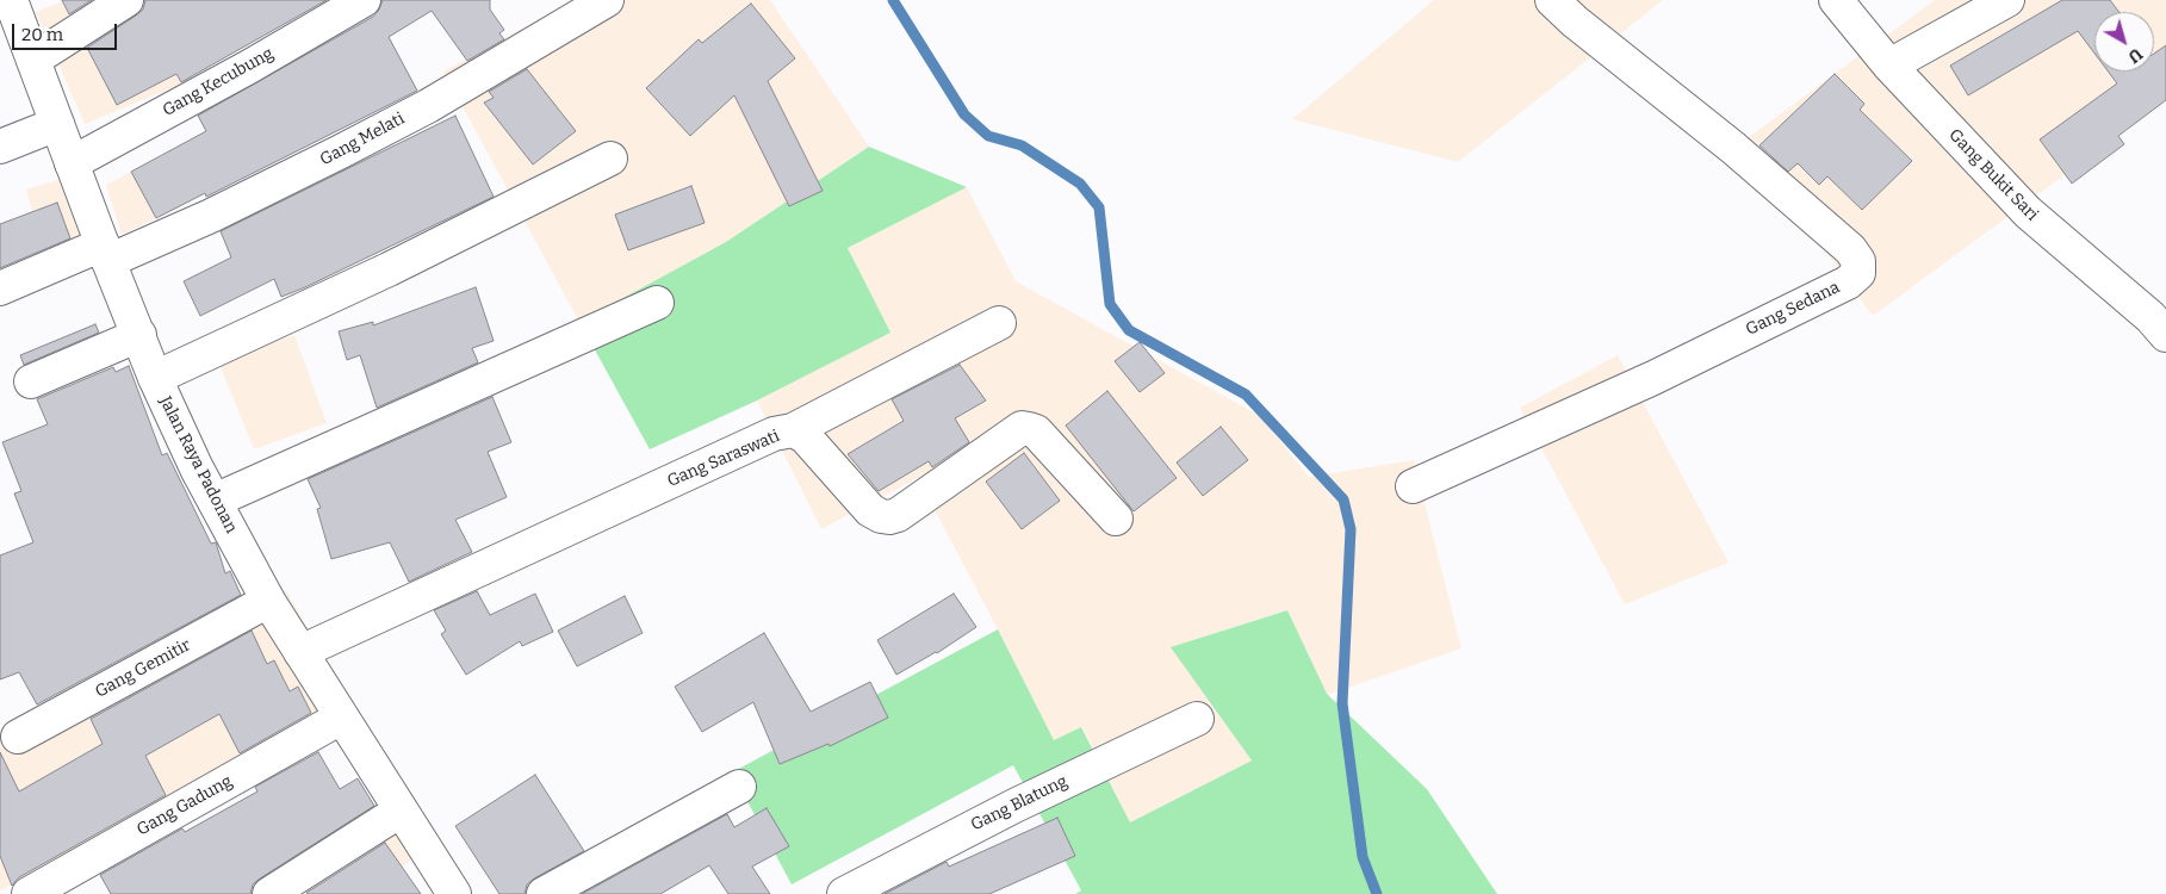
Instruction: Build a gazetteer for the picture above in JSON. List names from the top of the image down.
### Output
{
  "streets": {
    "street": [
      "Gang Kecubung",
      "Gang Melati",
      "Gang Bukit Sari",
      "Gang Sedana",
      "Gang Saraswati",
      "Jalan Raya Padonan",
      "Gang Gemitir",
      "Gang Blatung",
      "Gang Gadung"
    ]
  },
  "crossings": [
    ["Gang Kecubung", "Jalan Raya Padonan"],
    ["Gang Melati", "Jalan Raya Padonan"],
    ["Gang Saraswati", "Jalan Raya Padonan"],
    ["Jalan Raya Padonan", "Gang Gemitir"],
    ["Jalan Raya Padonan", "Gang Gadung"]
  ],
  "scale_bar": "20 m",
  "north": "bottom right"
}
